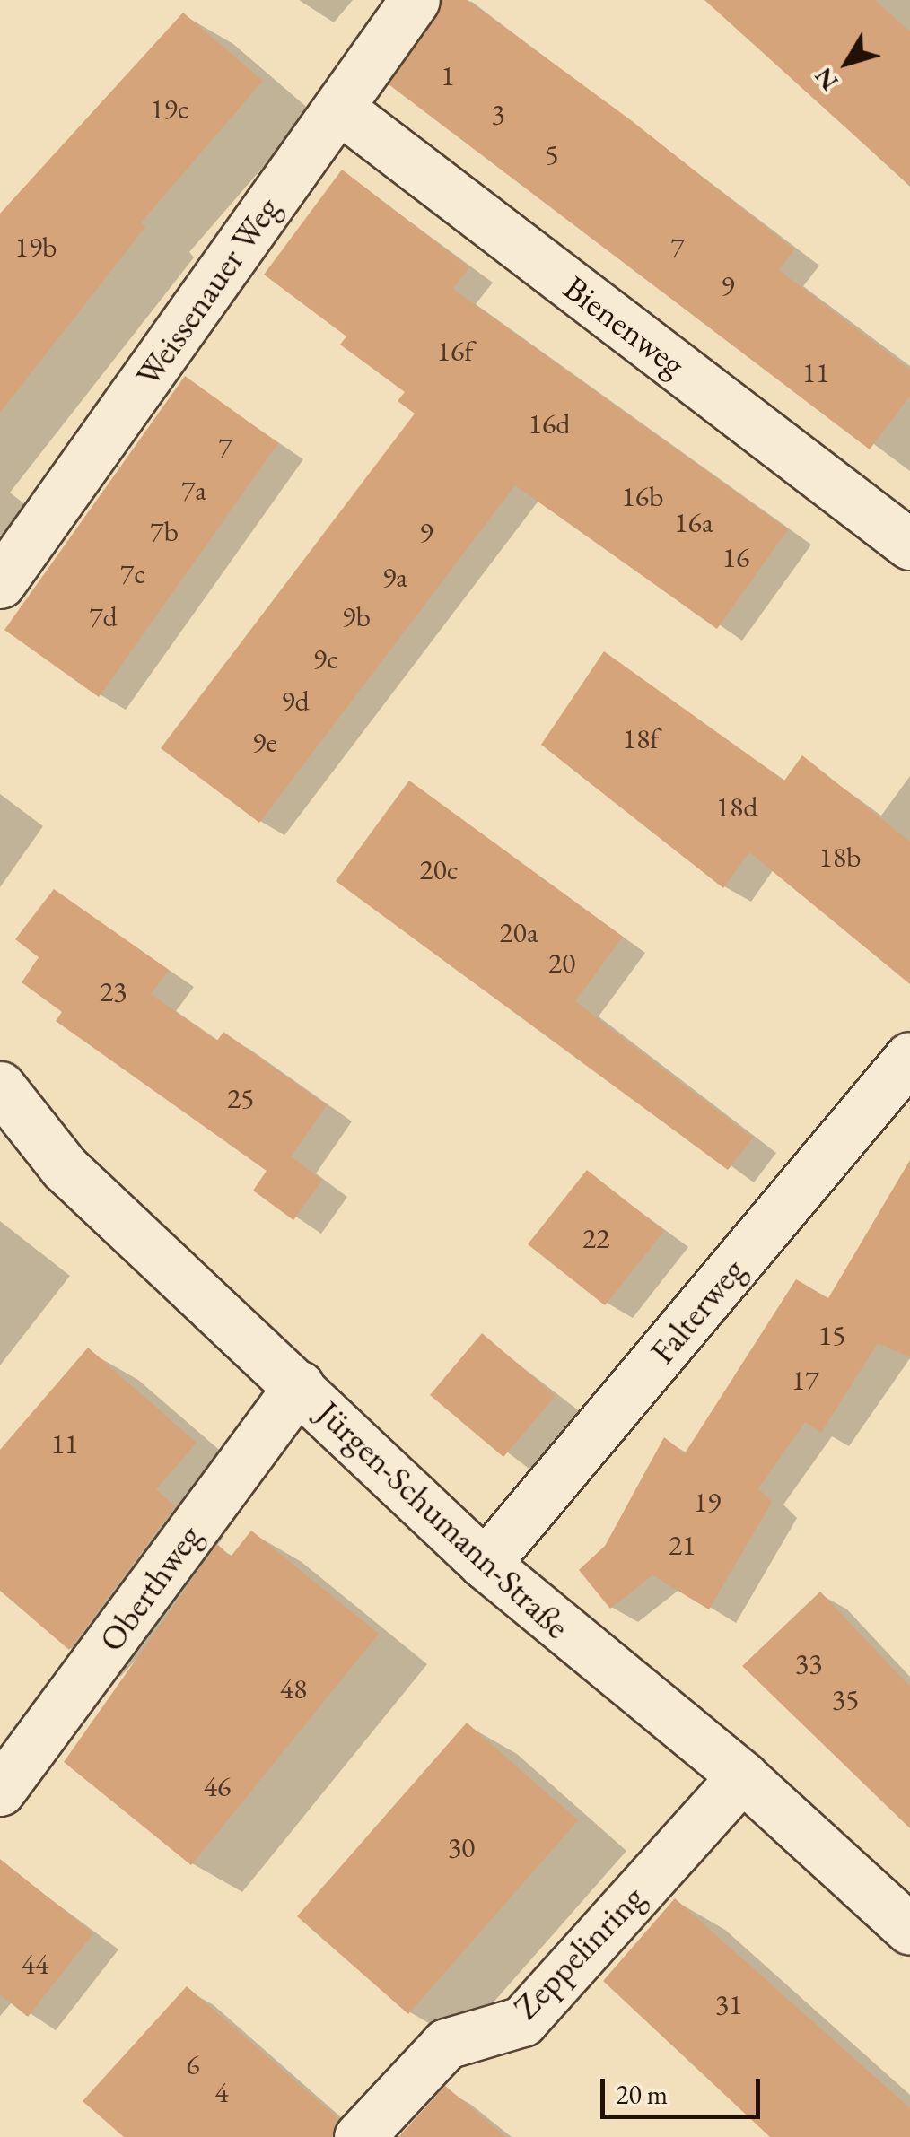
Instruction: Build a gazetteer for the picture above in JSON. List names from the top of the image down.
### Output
{
  "streets": {
    "street": [
      "Weissenauer Weg",
      "Bienenweg",
      "Falterweg",
      "Jürgen-Schumann-Straße",
      "Oberthweg",
      "Zeppelinring"
    ]
  },
  "crossings": [
    ["Weissenauer Weg", "Bienenweg"],
    ["Falterweg", "Jürgen-Schumann-Straße"],
    ["Jürgen-Schumann-Straße", "Oberthweg"],
    ["Jürgen-Schumann-Straße", "Zeppelinring"]
  ],
  "house_numbers": [
    "1",
    "19c",
    "3",
    "5",
    "19b",
    "7",
    "9",
    "16f",
    "11",
    "16d",
    "7",
    "7a",
    "16b",
    "16a",
    "7b",
    "9",
    "16",
    "7c",
    "9a",
    "7d",
    "9b",
    "9c",
    "9d",
    "18f",
    "9e",
    "18d",
    "18b",
    "20c",
    "20a",
    "20",
    "23",
    "25",
    "22",
    "15",
    "17",
    "11",
    "19",
    "21",
    "33",
    "48",
    "35",
    "46",
    "30",
    "44",
    "31",
    "6",
    "4"
  ],
  "scale_bar": "20 m",
  "north": "bottom left"
}
